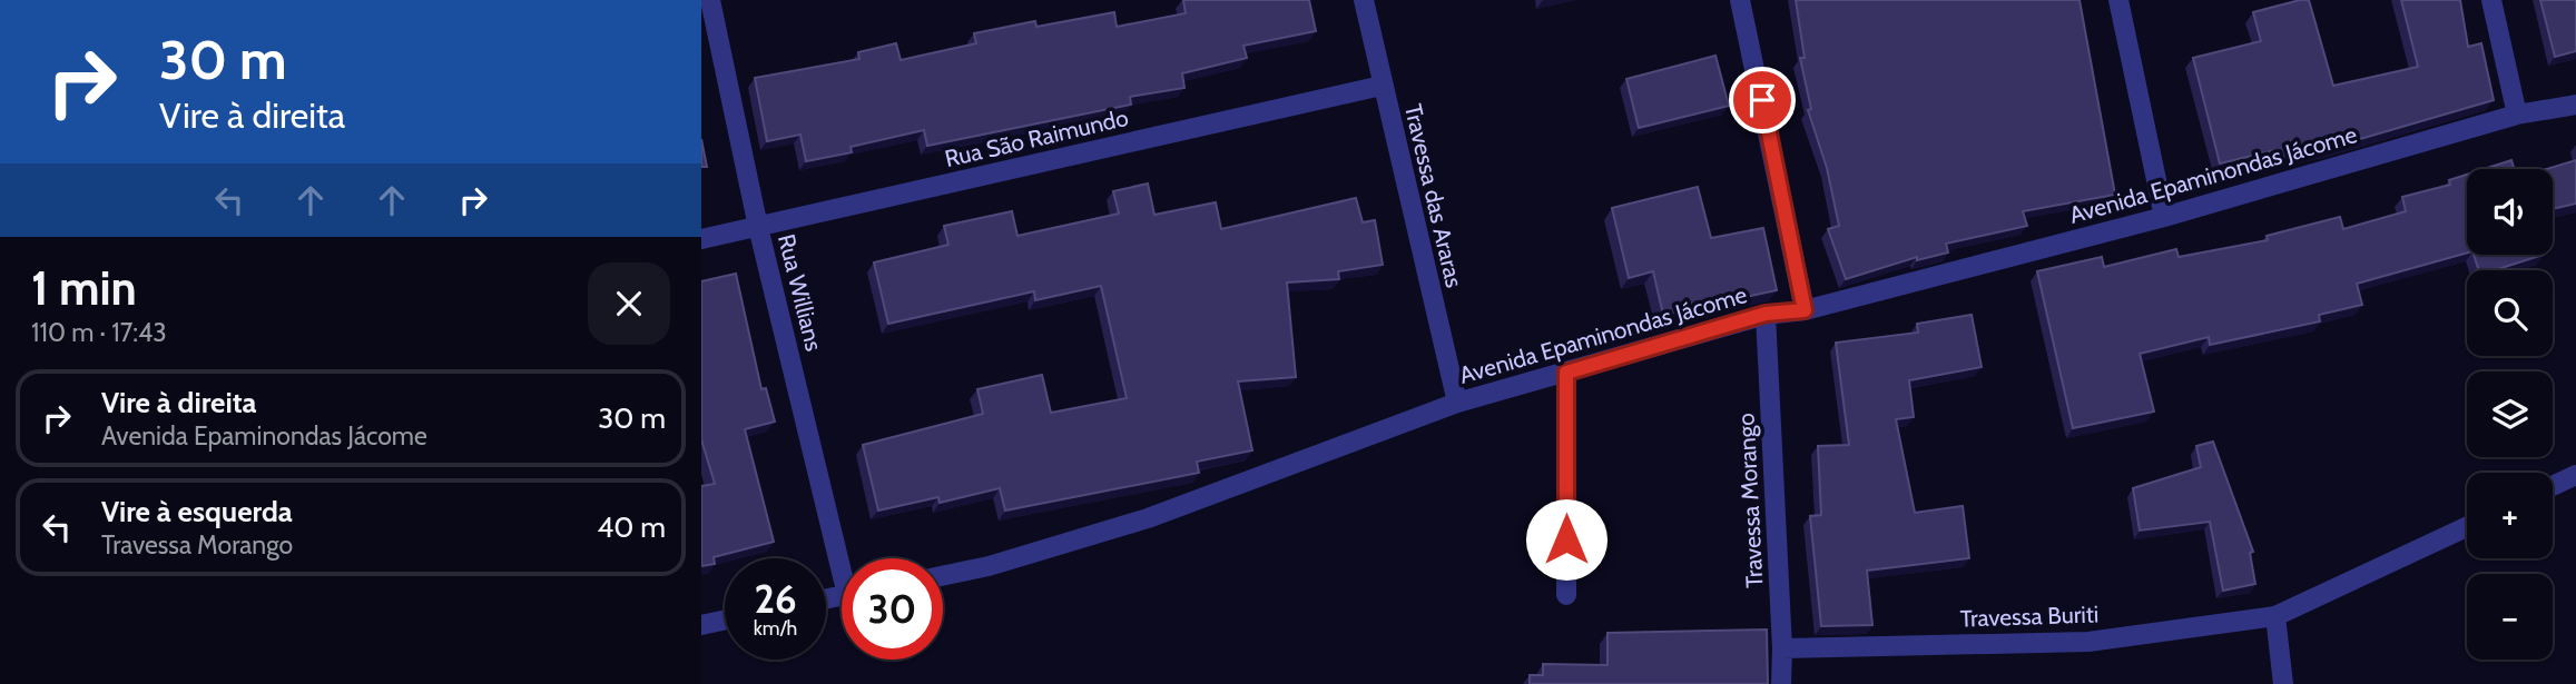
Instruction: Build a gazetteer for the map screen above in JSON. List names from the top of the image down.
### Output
{
  "streets": {
    "street": [
      "Rua São Raimundo",
      "Avenida Epaminondas Jácome",
      "Travessa das Araras",
      "Rua Willians",
      "Travessa Morango",
      "Travessa Buriti"
    ]
  },
  "crossings": [
    ["Rua São Raimundo", "Travessa das Araras"],
    ["Rua São Raimundo", "Rua Willians"],
    ["Avenida Epaminondas Jácome", "Travessa das Araras"],
    ["Avenida Epaminondas Jácome", "Travessa Morango"],
    ["Travessa Morango", "Travessa Buriti"]
  ],
  "page": {
    "turn": ["30 m", "Vire à direita"],
    "map_buttons": ["+", "−"],
    "heading": ["1 min", "110 m · 17:43"],
    "list": [
      {
        "name": "Vire à direita",
        "note": "Avenida Epaminondas Jácome",
        "value": "30 m"
      },
      {
        "name": "Vire à esquerda",
        "note": "Travessa Morango",
        "value": "40 m"
      }
    ],
    "speed": "26 km/h",
    "limit": "30"
  }
}
